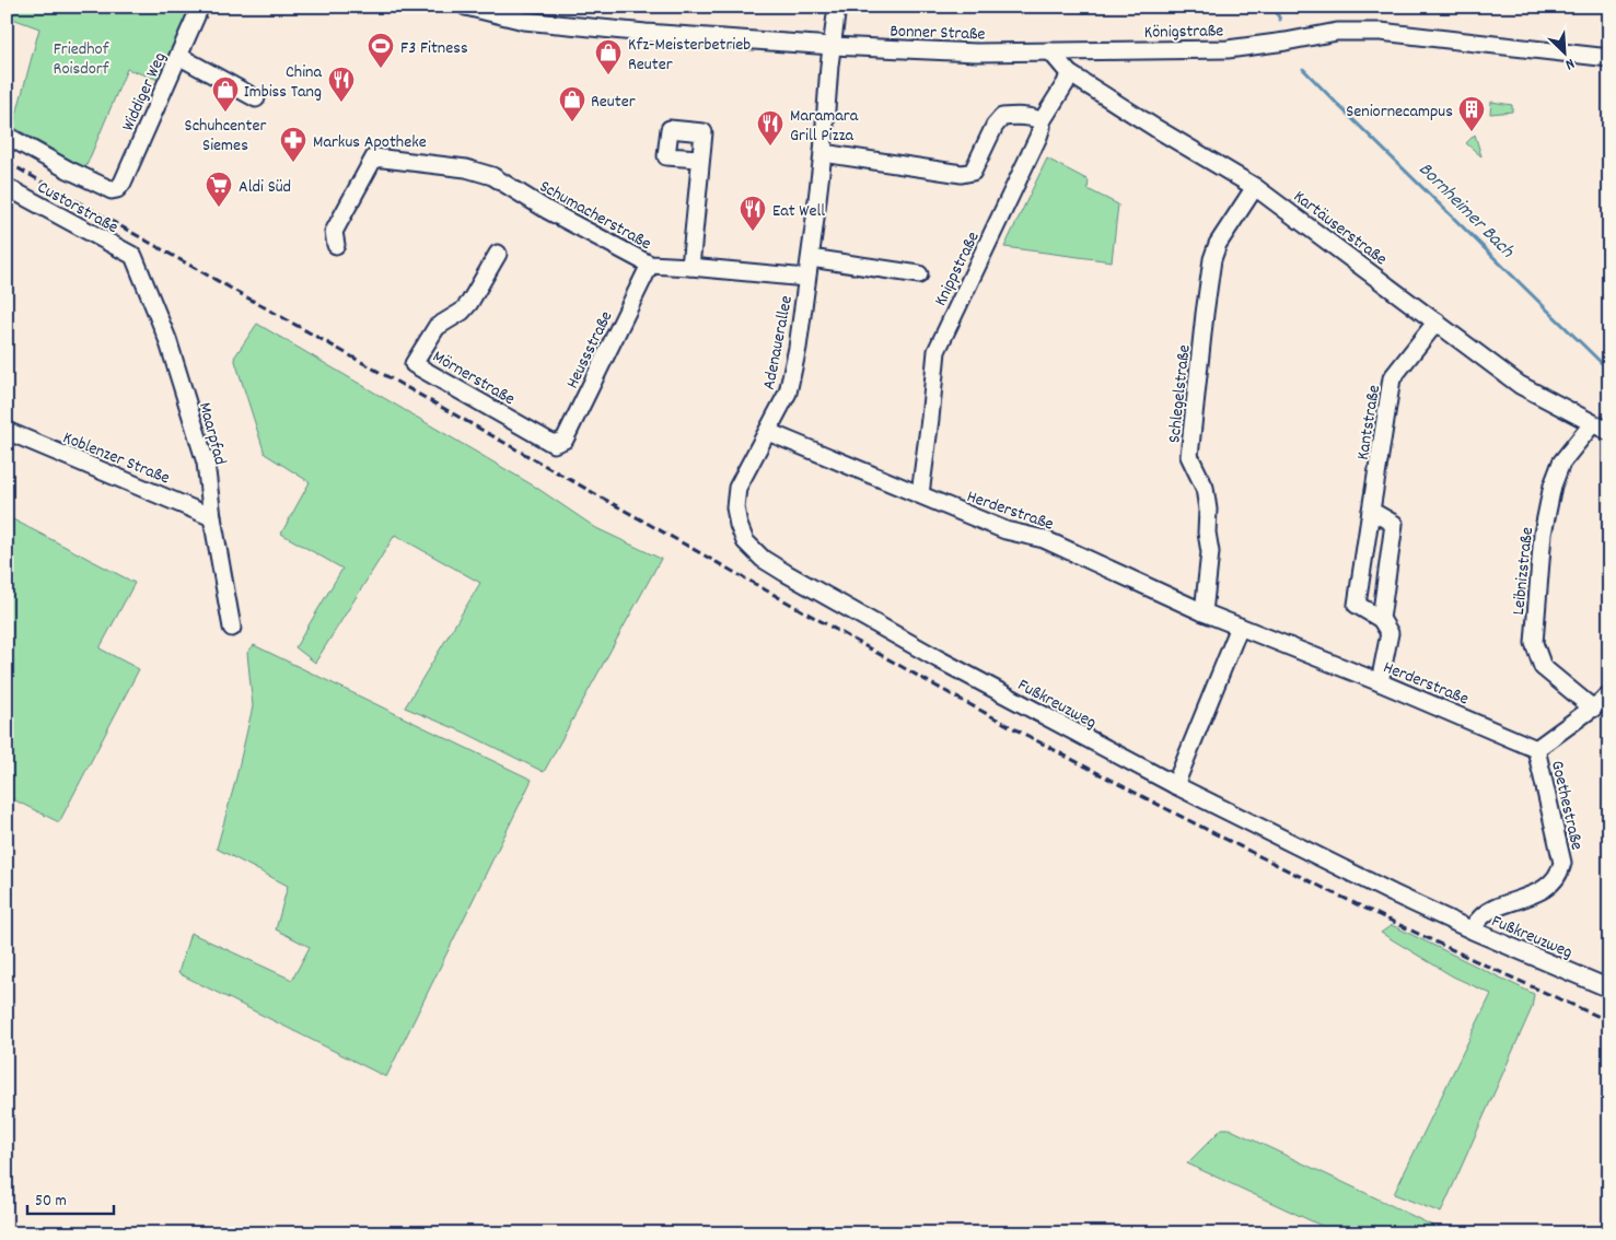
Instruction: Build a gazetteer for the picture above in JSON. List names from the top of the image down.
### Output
{
  "streets": {
    "street": [
      "Königstraße",
      "Bonner Straße",
      "Widdiger Weg",
      "Custorstraße",
      "Schumacherstraße",
      "Kartäuserstraße",
      "Knippstraße",
      "Adenauerallee",
      "Heussstraße",
      "Mörnerstraße",
      "Schlegelstraße",
      "Kantstraße",
      "Maarpfad",
      "Koblenzer Straße",
      "Herderstraße",
      "Leibnizstraße",
      "Fußkreuzweg",
      "Goethestraße"
    ]
  },
  "crossings": [
    ["Königstraße", "Bonner Straße"],
    ["Königstraße", "Kartäuserstraße"],
    ["Bonner Straße", "Kartäuserstraße"],
    ["Bonner Straße", "Adenauerallee"],
    ["Custorstraße", "Maarpfad"],
    ["Schumacherstraße", "Adenauerallee"],
    ["Schumacherstraße", "Heussstraße"],
    ["Kartäuserstraße", "Knippstraße"],
    ["Kartäuserstraße", "Schlegelstraße"],
    ["Kartäuserstraße", "Kantstraße"],
    ["Kartäuserstraße", "Leibnizstraße"],
    ["Knippstraße", "Herderstraße"],
    ["Adenauerallee", "Herderstraße"],
    ["Adenauerallee", "Fußkreuzweg"],
    ["Heussstraße", "Mörnerstraße"],
    ["Schlegelstraße", "Herderstraße"],
    ["Maarpfad", "Koblenzer Straße"],
    ["Herderstraße", "Fußkreuzweg"],
    ["Herderstraße", "Goethestraße"],
    ["Fußkreuzweg", "Goethestraße"]
  ],
  "water": ["Bornheimer Bach"],
  "parks": ["Friedhof Roisdorf"],
  "places": {
    "sports": ["F3 Fitness"],
    "shop": ["Kfz-Meisterbetrieb Reuter", "Schuhcenter Siemes", "Reuter"],
    "restaurant": ["China Imbiss Tang", "Maramara Grill Pizza", "Eat Well"],
    "building": ["Seniornecampus"],
    "pharmacy": ["Markus Apotheke"],
    "supermarket": ["Aldi Süd"]
  },
  "scale_bar": "50 m",
  "north": "bottom right"
}
